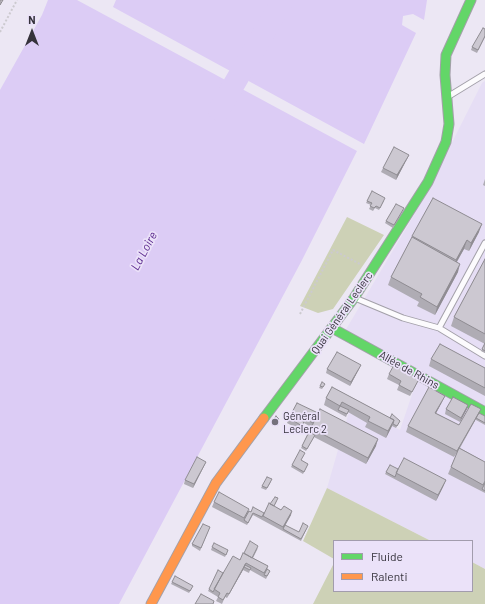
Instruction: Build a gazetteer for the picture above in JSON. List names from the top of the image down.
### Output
{
  "streets": {
    "street": ["Quai Général Leclerc", "Allée de Rhins"]
  },
  "crossings": [
    ["Quai Général Leclerc", "Allée de Rhins"]
  ],
  "water": ["La Loire"],
  "places": ["Général Leclerc 2"],
  "legend": ["Fluide", "Ralenti"],
  "north": "top"
}
